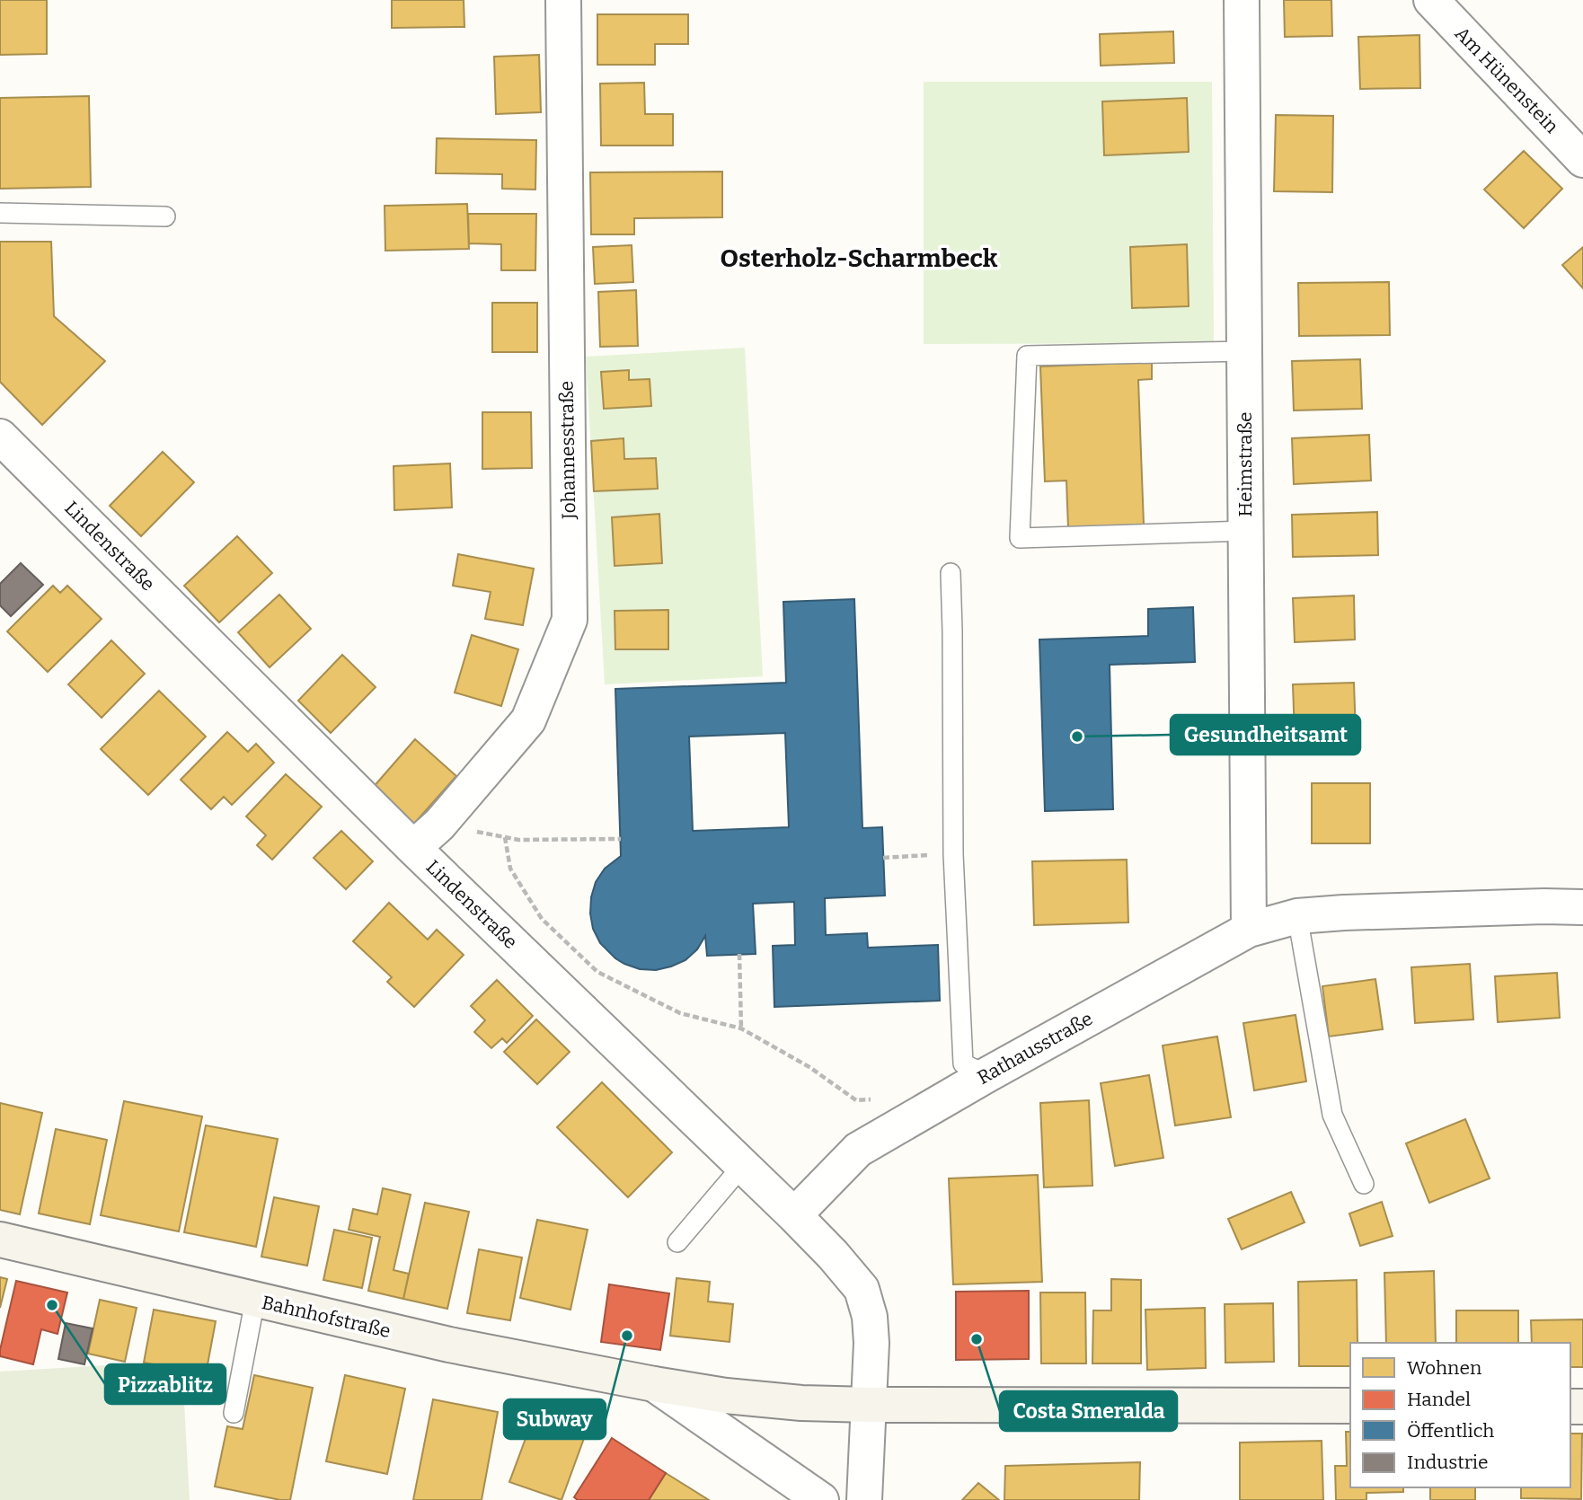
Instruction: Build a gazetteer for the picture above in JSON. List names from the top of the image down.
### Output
{
  "streets": {
    "street": [
      "Am Hünenstein",
      "Johannesstraße",
      "Heimstraße",
      "Lindenstraße",
      "Rathausstraße",
      "Bahnhofstraße"
    ]
  },
  "crossings": [
    ["Johannesstraße", "Lindenstraße"],
    ["Heimstraße", "Rathausstraße"],
    ["Lindenstraße", "Rathausstraße"],
    ["Lindenstraße", "Bahnhofstraße"]
  ],
  "districts": ["Osterholz-Scharmbeck"],
  "places": [
    "Gesundheitsamt",
    "Pizzablitz",
    "Subway",
    "Costa Smeralda"
  ],
  "legend": [
    "Wohnen",
    "Handel",
    "Öffentlich",
    "Industrie"
  ]
}
